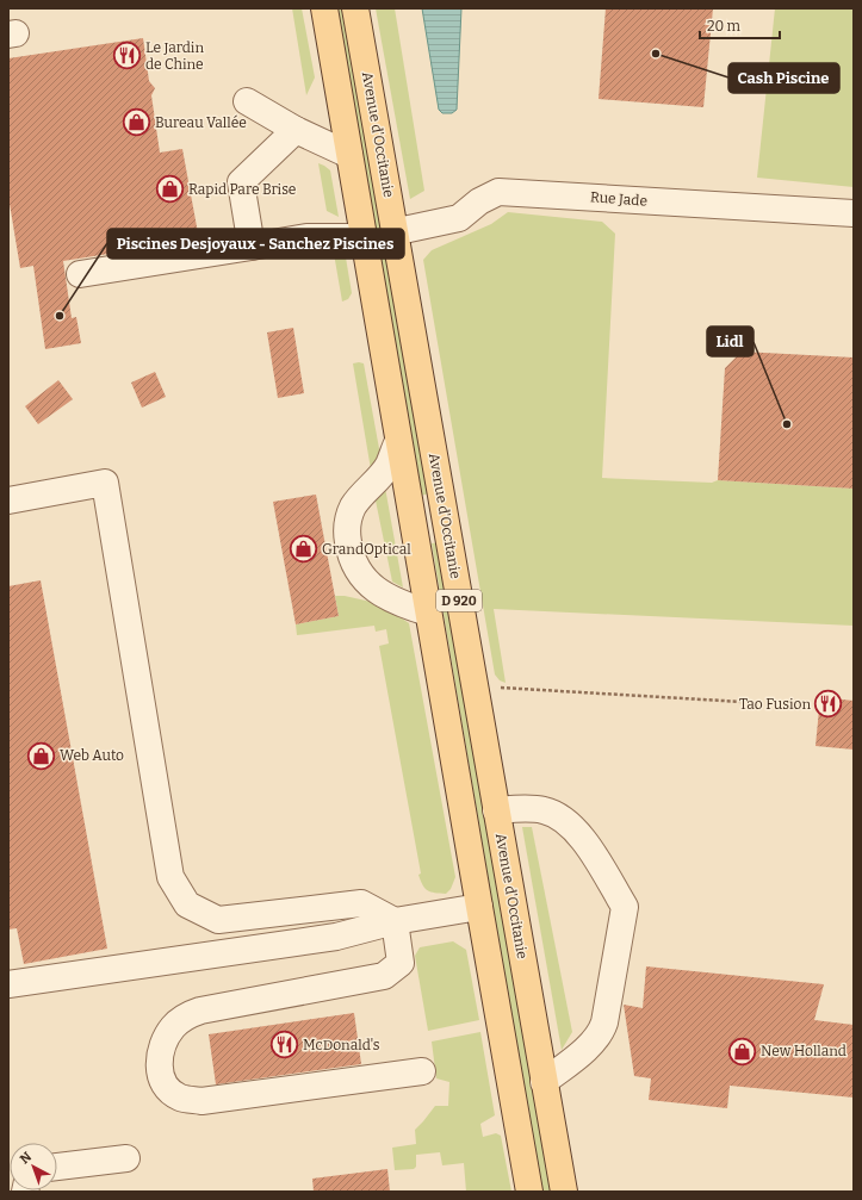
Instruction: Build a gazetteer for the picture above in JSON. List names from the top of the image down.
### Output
{
  "streets": {
    "main road": ["Avenue d'Occitanie", "D 920"],
    "street": ["Rue Jade"]
  },
  "crossings": [
    ["Avenue d'Occitanie", "Rue Jade"]
  ],
  "places": {
    "other": ["Cash Piscine", "Piscines Desjoyaux - Sanchez Piscines", "Lidl"],
    "restaurant": ["Le Jardin de Chine", "Tao Fusion", "McDonald's"],
    "shop": [
      "Bureau Vallée",
      "Rapid Pare Brise",
      "GrandOptical",
      "Web Auto",
      "New Holland"
    ]
  },
  "scale_bar": "20 m",
  "north": "top left"
}
